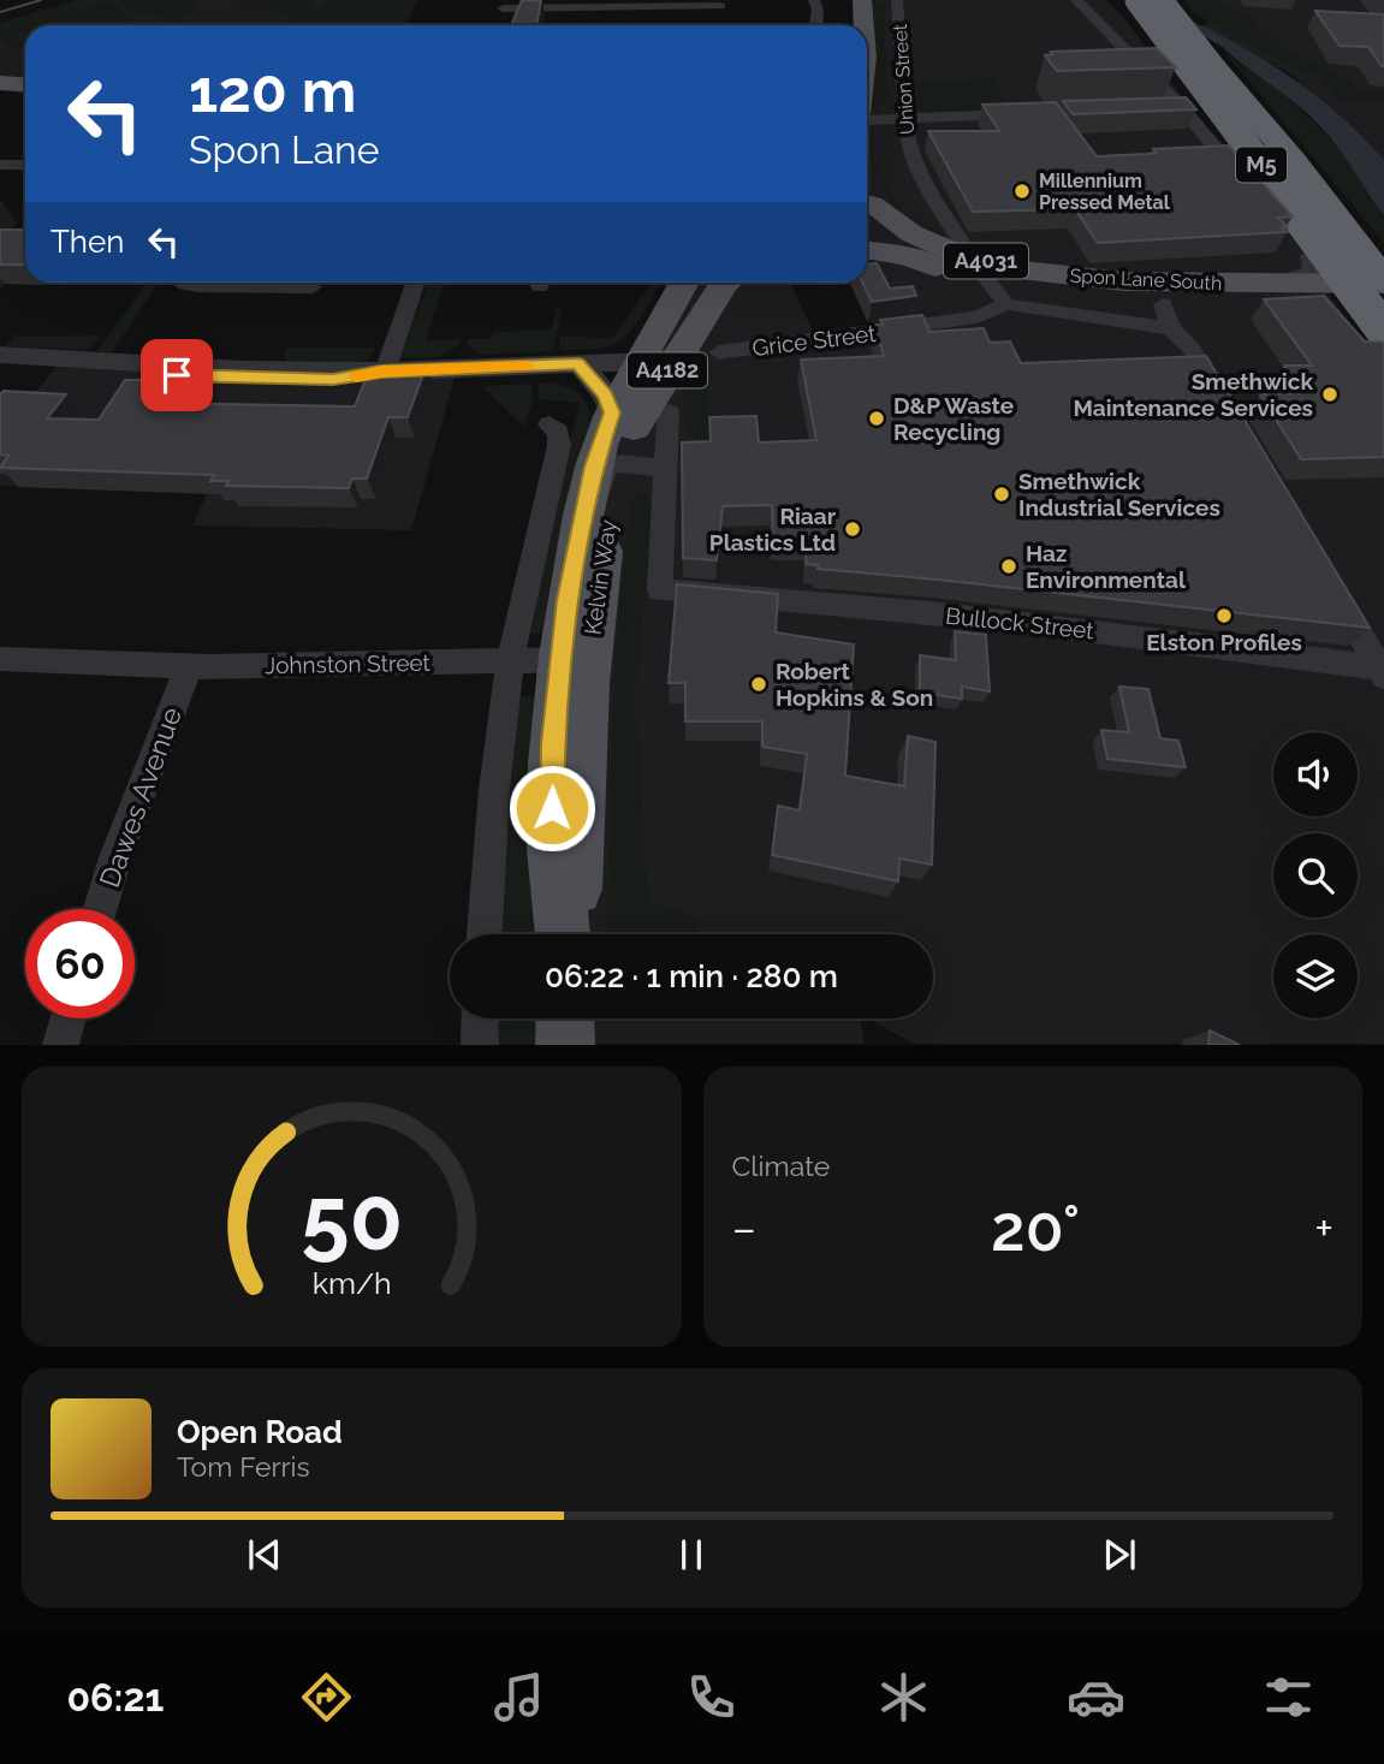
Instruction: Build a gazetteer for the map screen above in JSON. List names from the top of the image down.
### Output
{
  "streets": {
    "highway": ["M5"],
    "main road": [
      "A4031",
      "Spon Lane South",
      "A4182",
      "Kelvin Way"
    ],
    "street": [
      "Union Street",
      "Grice Street",
      "Bullock Street",
      "Johnston Street",
      "Dawes Avenue"
    ]
  },
  "crossings": [
    ["M5", "Spon Lane South"],
    ["Spon Lane South", "Grice Street"],
    ["Kelvin Way", "Bullock Street"],
    ["Kelvin Way", "Johnston Street"],
    ["Johnston Street", "Dawes Avenue"]
  ],
  "places": [
    "Millennium Pressed Metal",
    "Smethwick Maintenance Services",
    "D&P Waste Recycling",
    "Smethwick Industrial Services",
    "Riaar Plastics Ltd",
    "Haz Environmental",
    "Elston Profiles",
    "Robert Hopkins & Son"
  ],
  "page": {
    "turn": ["120 m", "Spon Lane"],
    "then": "Then",
    "limit": "60",
    "trip": "06:22 · 1 min · 280 m",
    "tile": "Climate",
    "heat": ["−", "20°", "+"],
    "song": ["Open Road", "Tom Ferris"],
    "tabs": "06:21",
    "gauge": ["50", "km/h"]
  }
}
